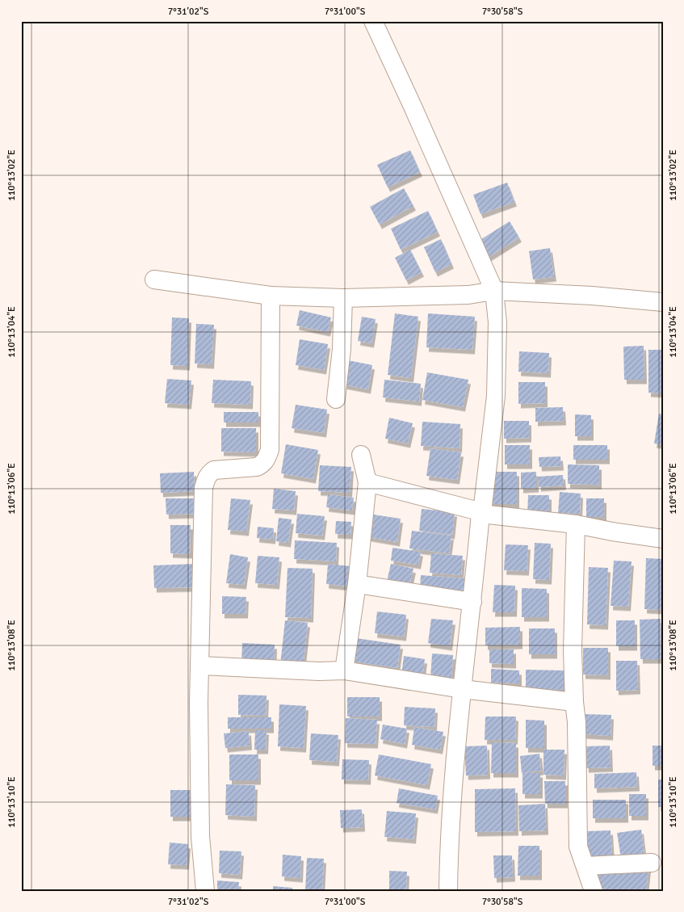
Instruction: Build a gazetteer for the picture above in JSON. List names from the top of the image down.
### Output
{
  "coordinates": [
    "7°31'02\"S",
    "7°31'00\"S",
    "7°30'58\"S",
    "110°13'02\"E",
    "110°13'04\"E",
    "110°13'06\"E",
    "110°13'08\"E",
    "110°13'10\"E"
  ]
}
